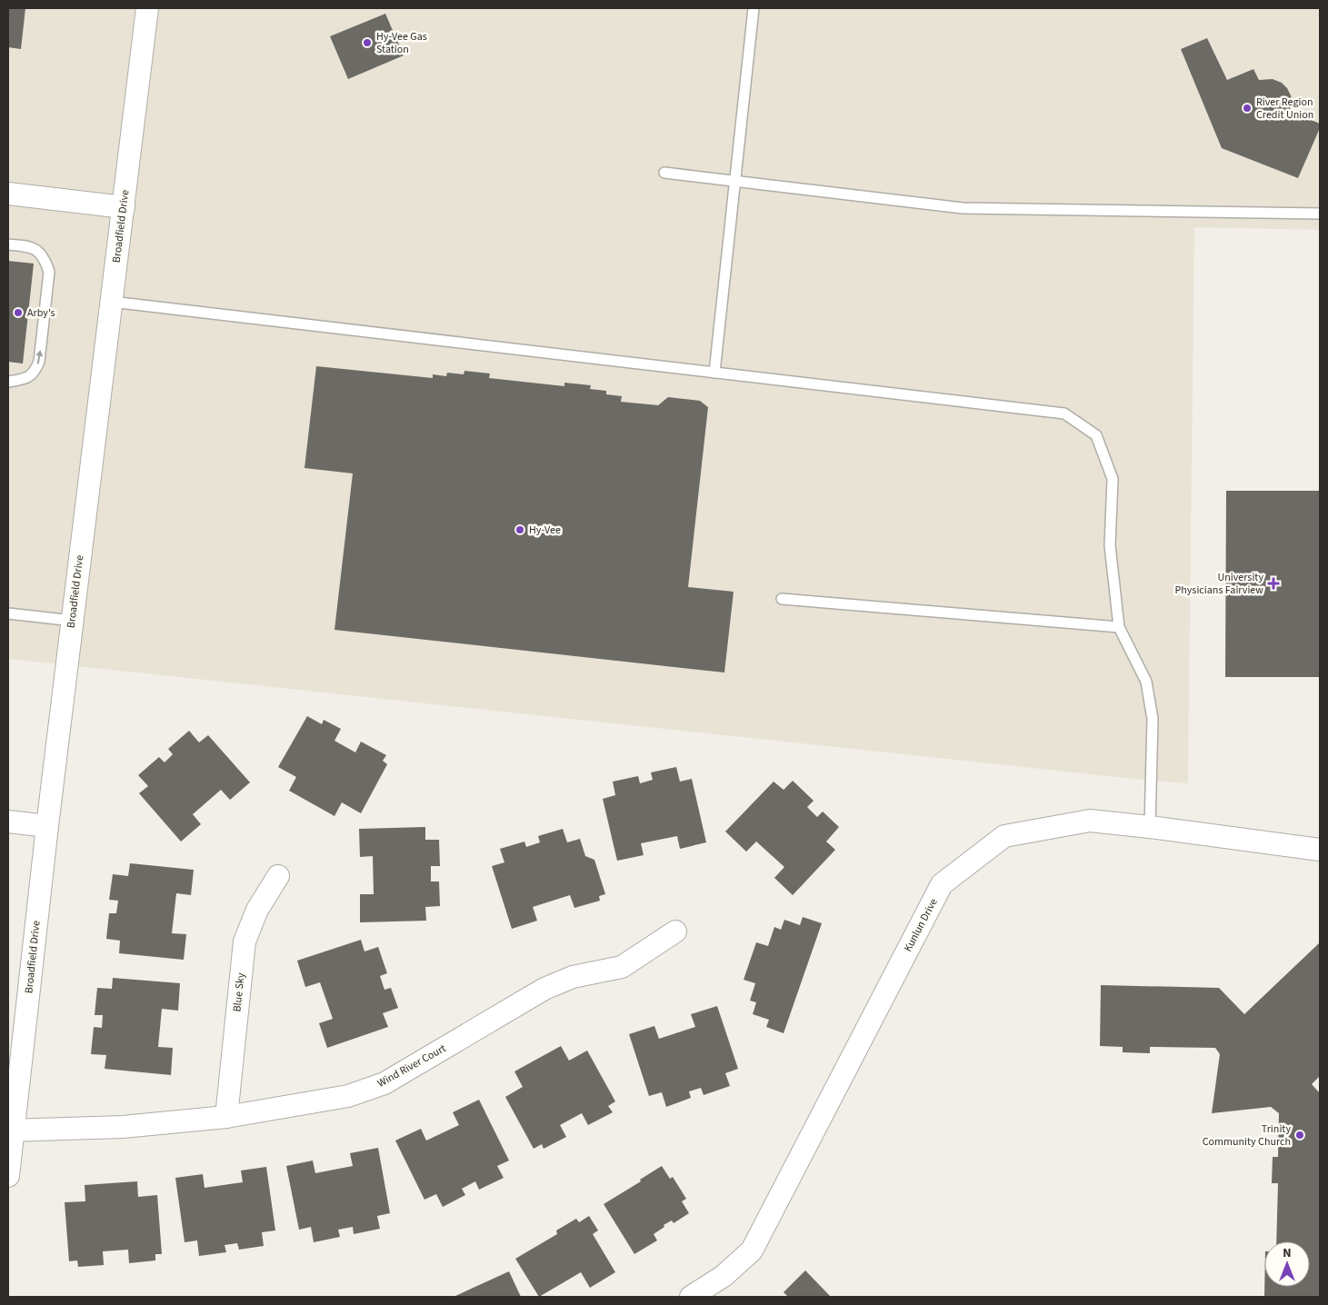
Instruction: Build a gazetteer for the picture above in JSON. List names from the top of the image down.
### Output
{
  "streets": {
    "street": [
      "Broadfield Drive",
      "Kunlun Drive",
      "Blue Sky",
      "Wind River Court"
    ]
  },
  "crossings": [
    ["Broadfield Drive", "Wind River Court"],
    ["Blue Sky", "Wind River Court"]
  ],
  "places": {
    "other": [
      "Hy-Vee Gas Station",
      "River Region Credit Union",
      "Arby's",
      "Hy-Vee",
      "Trinity Community Church"
    ],
    "health": ["University Physicians Fairview"]
  },
  "north": "top"
}
